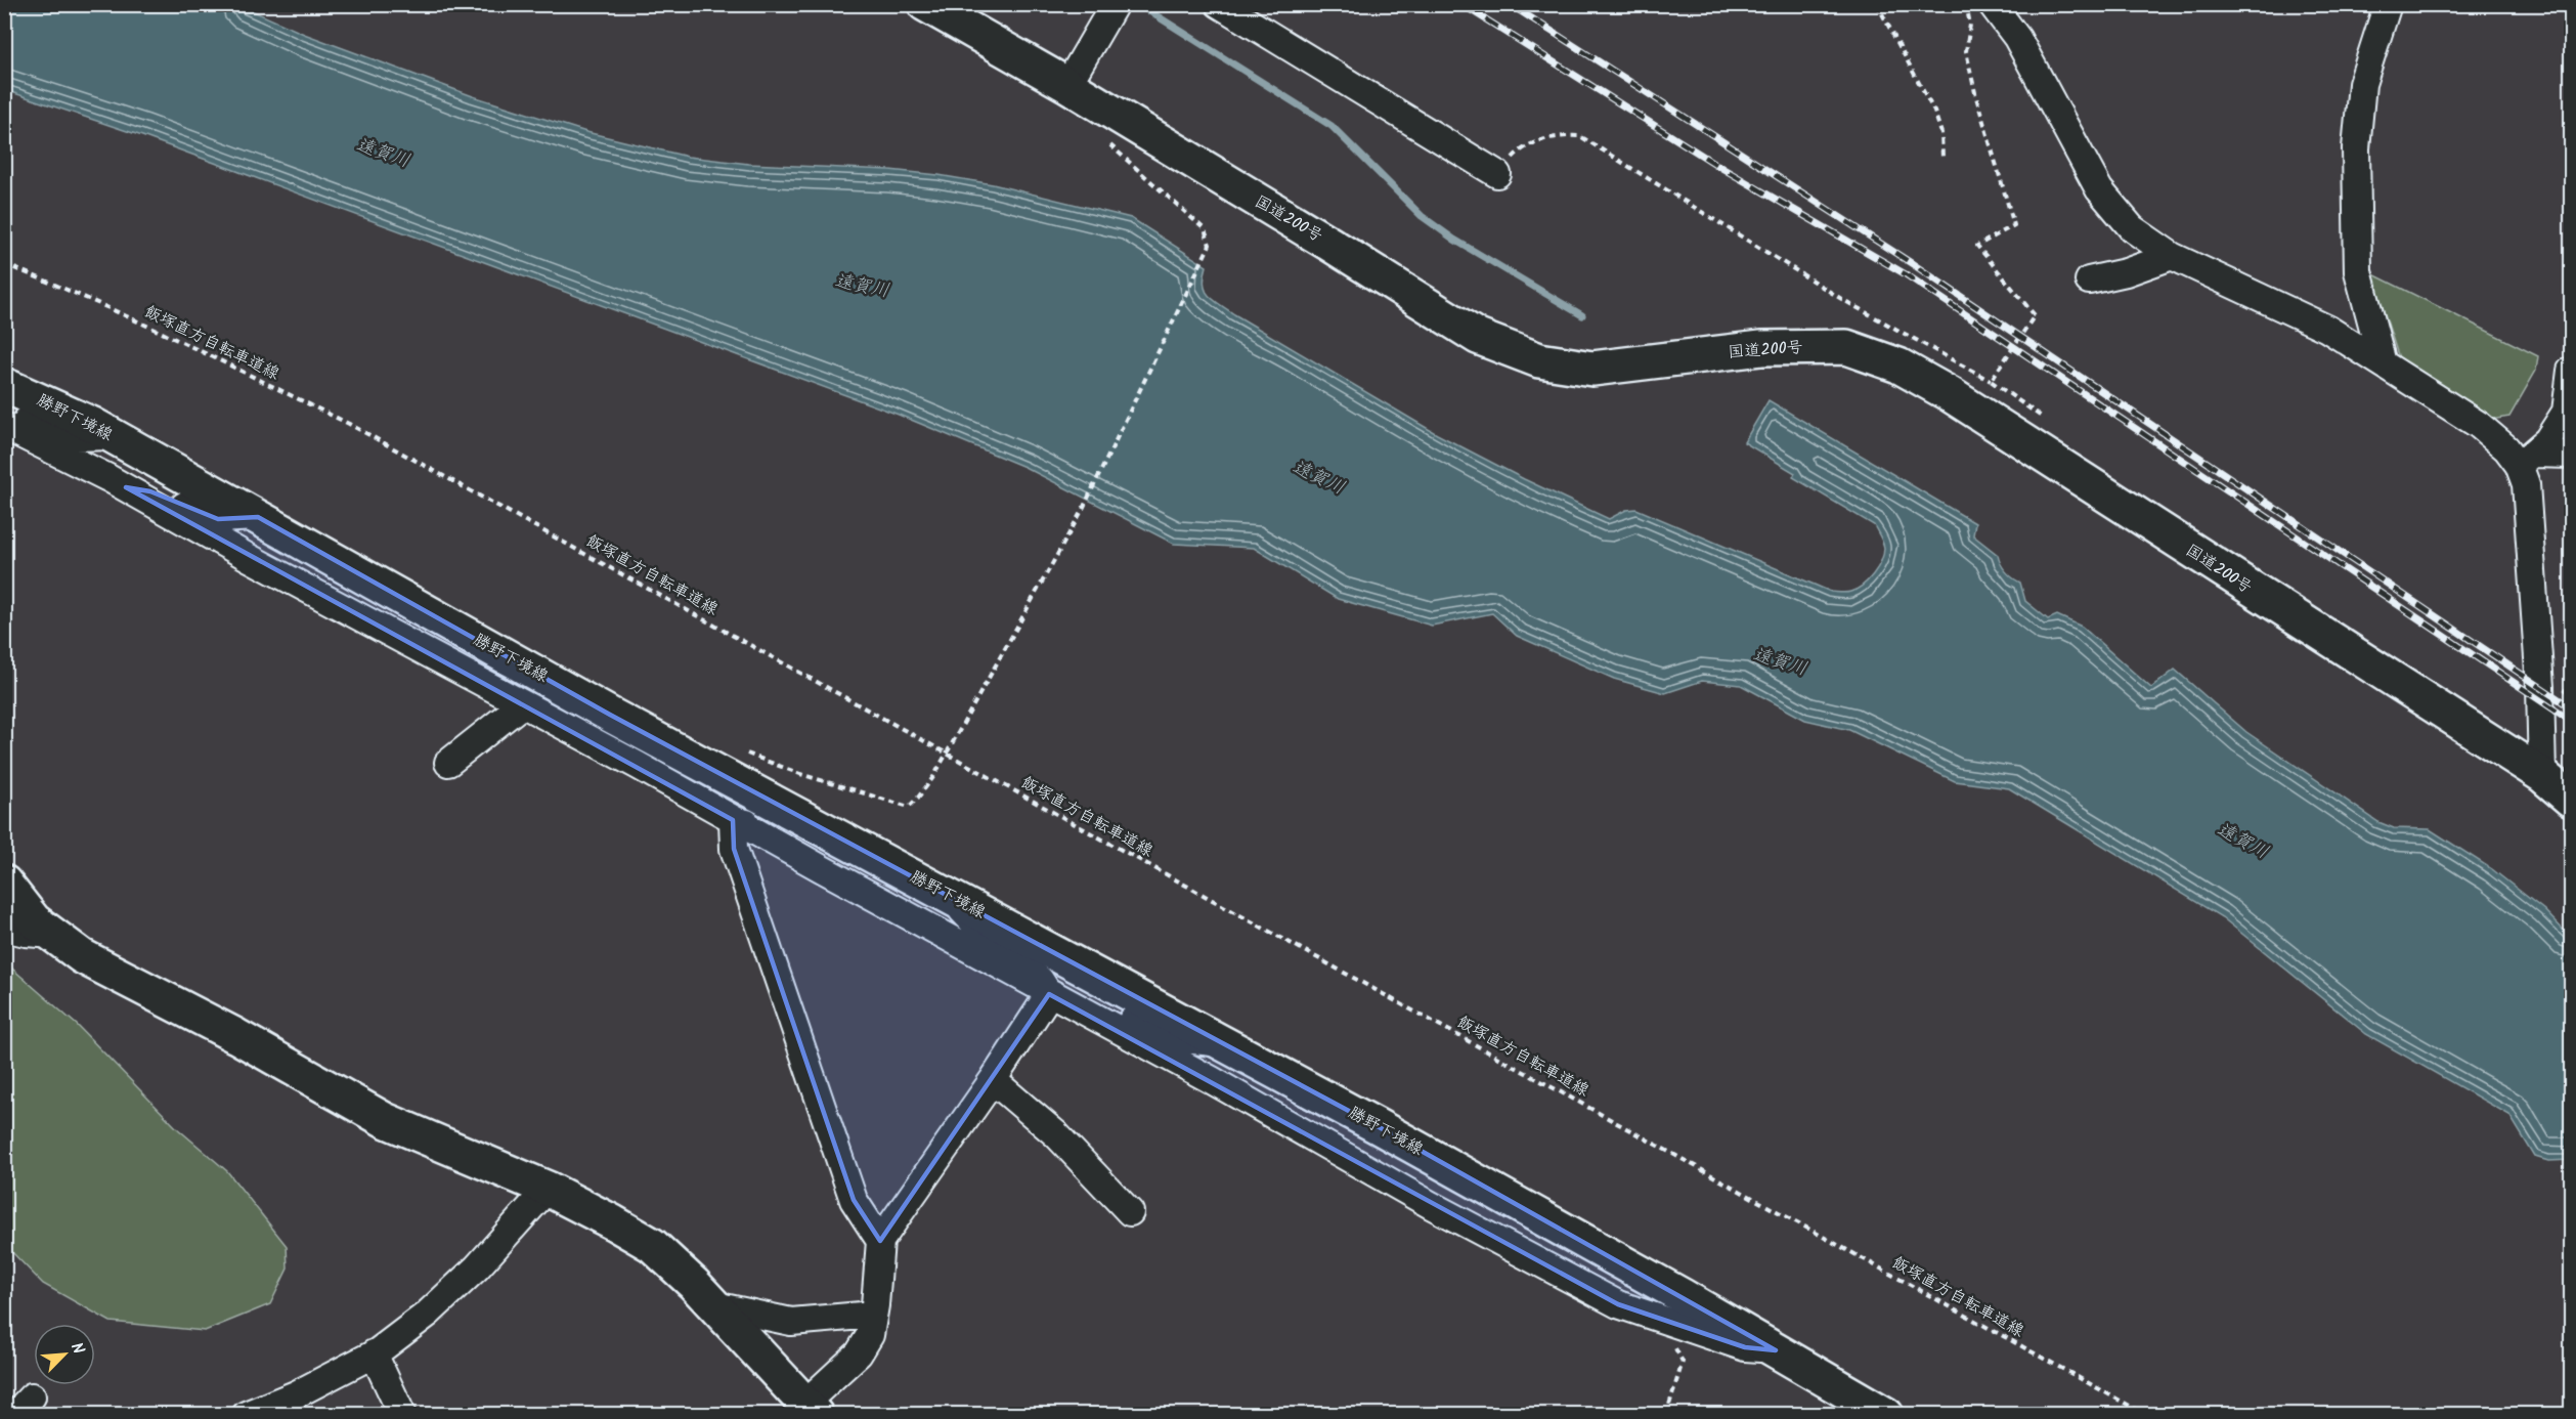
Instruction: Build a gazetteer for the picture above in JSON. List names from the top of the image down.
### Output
{
  "streets": {
    "main road": ["国道200号", "勝野下境線"],
    "path": ["飯塚直方自転車道線"]
  },
  "water": ["遠賀川"],
  "north": "top right"
}
